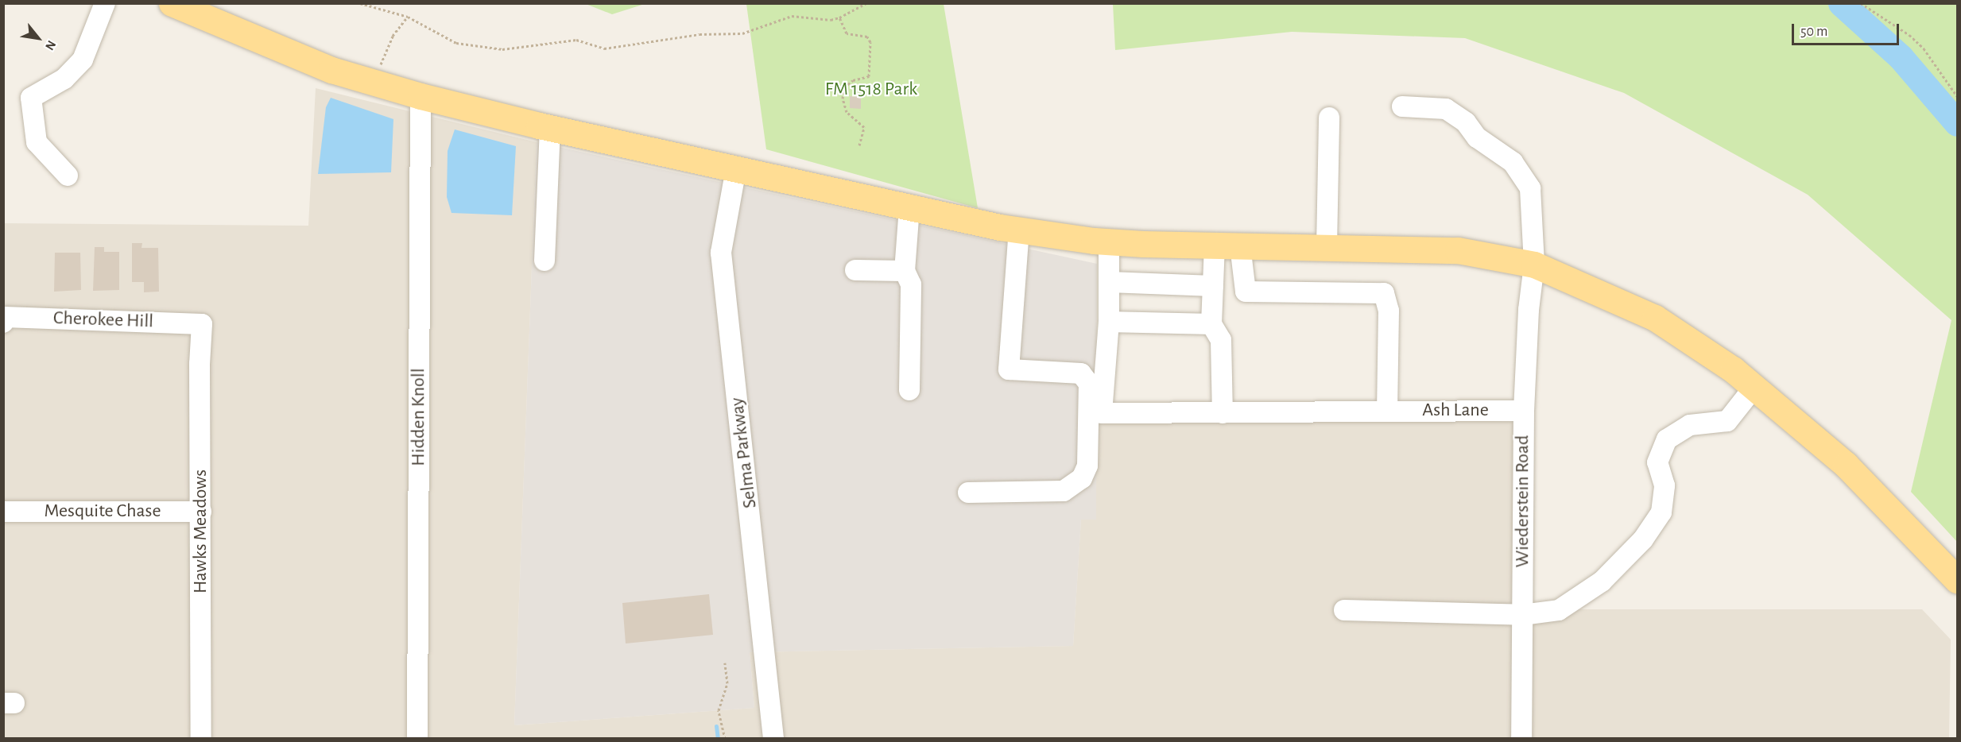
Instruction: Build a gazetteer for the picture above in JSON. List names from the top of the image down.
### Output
{
  "streets": {
    "street": [
      "Cherokee Hill",
      "Ash Lane",
      "Hidden Knoll",
      "Selma Parkway",
      "Wiederstein Road",
      "Mesquite Chase",
      "Hawks Meadows"
    ]
  },
  "crossings": [
    ["Cherokee Hill", "Hawks Meadows"],
    ["Ash Lane", "Wiederstein Road"],
    ["Mesquite Chase", "Hawks Meadows"]
  ],
  "parks": ["FM 1518 Park"],
  "scale_bar": "50 m",
  "north": "bottom right"
}
